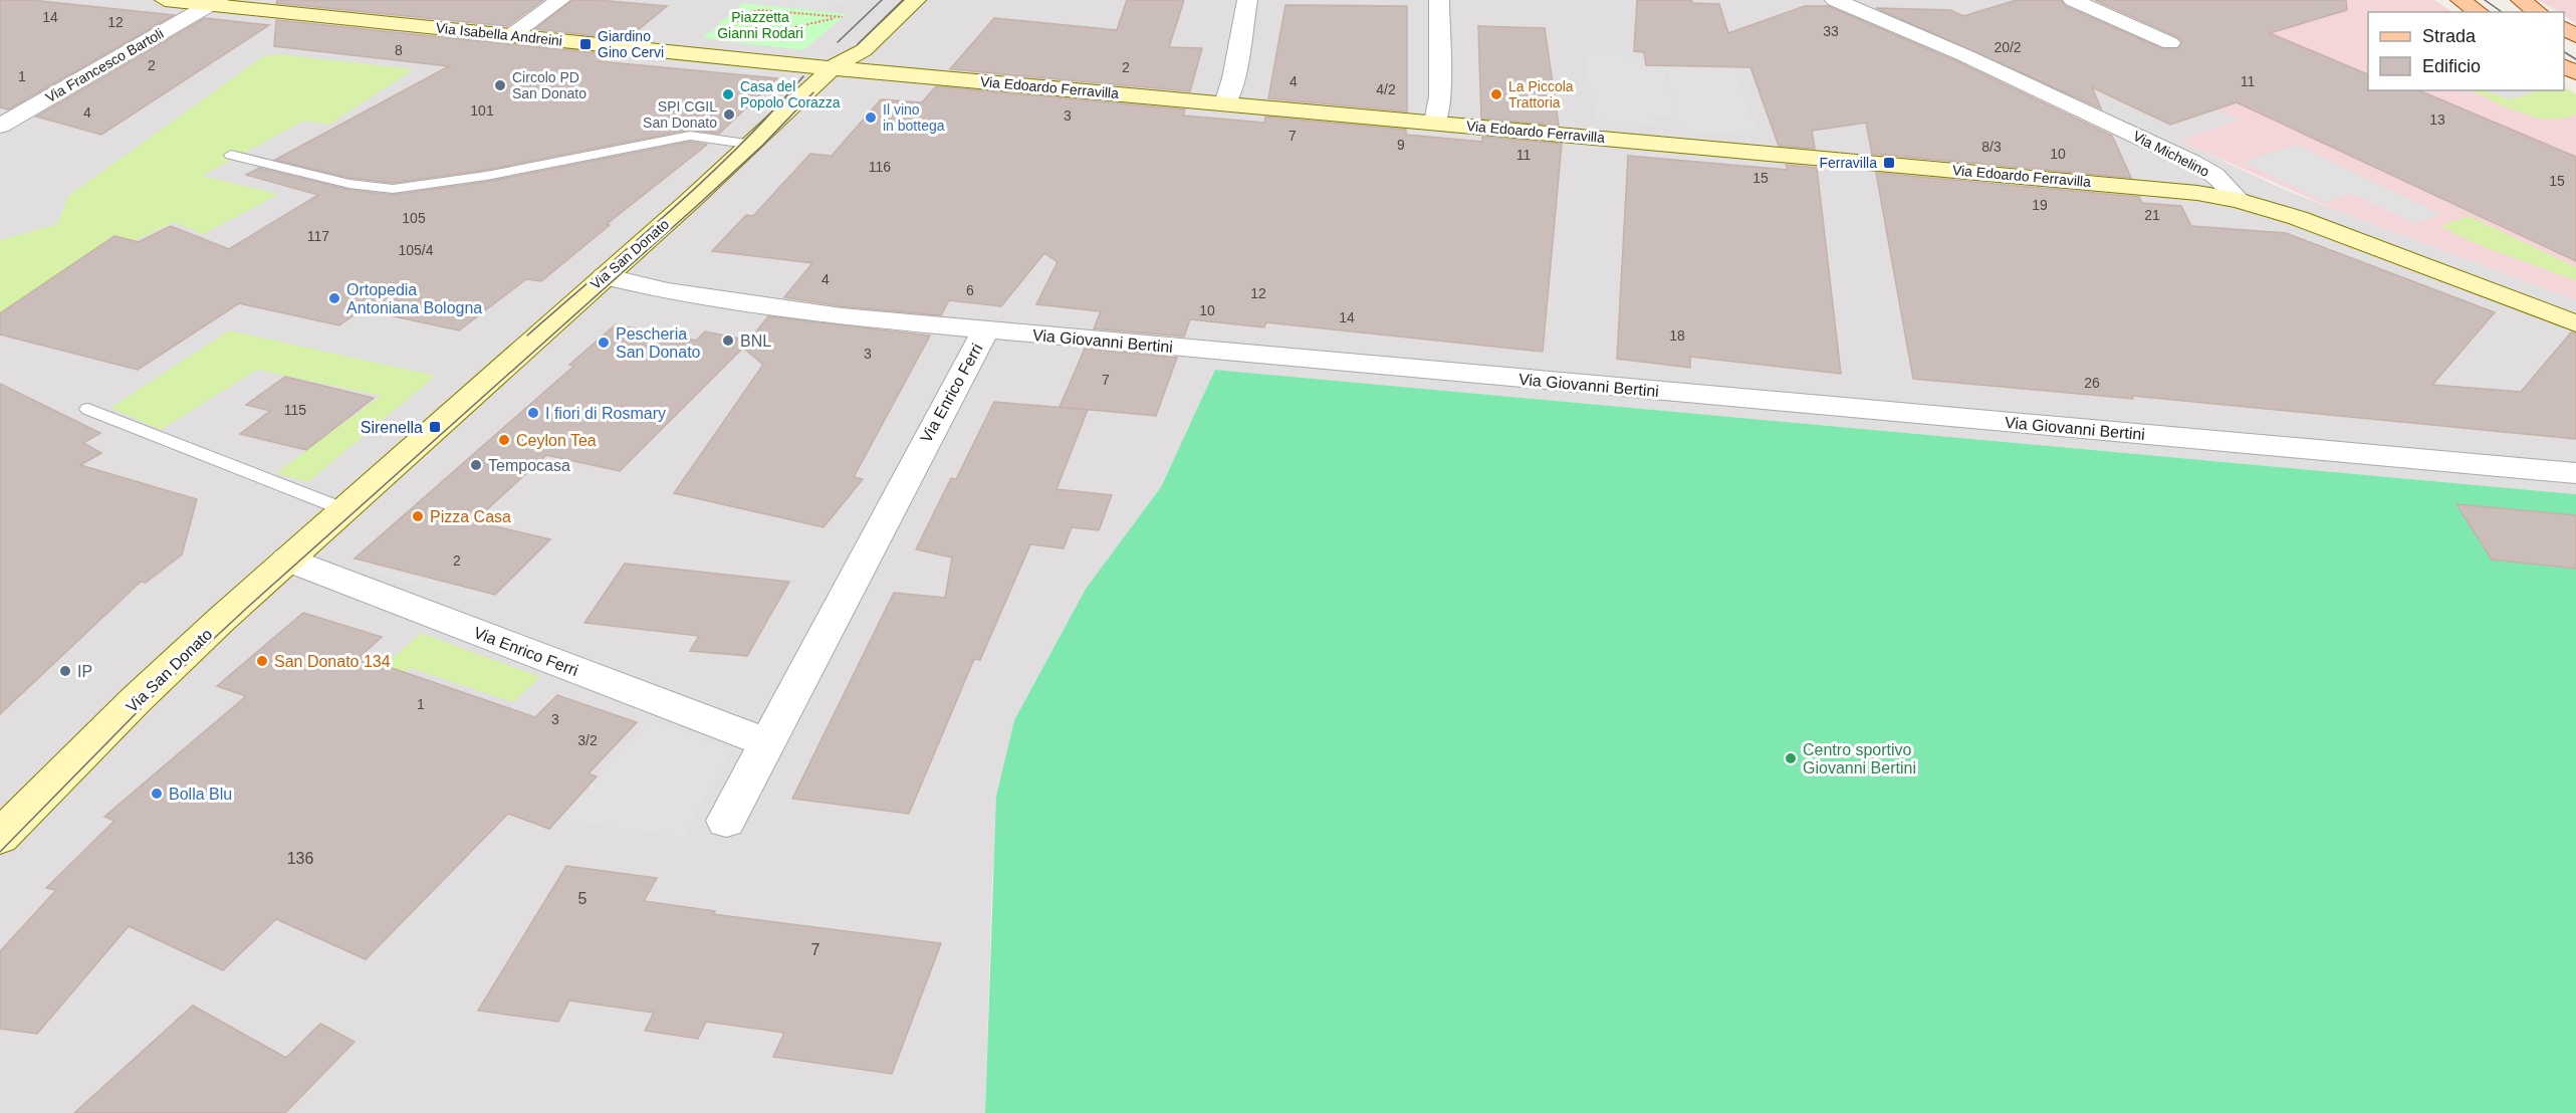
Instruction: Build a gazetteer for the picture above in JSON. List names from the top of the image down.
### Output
{
  "streets": {
    "main road": ["Via Isabella Andreini", "Via Edoardo Ferravilla", "Via San Donato"],
    "street": [
      "Via Francesco Bartoli",
      "Via Michelino",
      "Via Giovanni Bertini",
      "Via Enrico Ferri"
    ]
  },
  "crossings": [
    ["Via Isabella Andreini", "Via Francesco Bartoli"],
    ["Via Isabella Andreini", "Via Edoardo Ferravilla"],
    ["Via Isabella Andreini", "Via San Donato"],
    ["Via Edoardo Ferravilla", "Via Michelino"],
    ["Via Edoardo Ferravilla", "Via San Donato"],
    ["Via San Donato", "Via Giovanni Bertini"],
    ["Via San Donato", "Via Enrico Ferri"],
    ["Via Giovanni Bertini", "Via Enrico Ferri"]
  ],
  "parks": ["Piazzetta Gianni Rodari"],
  "places": {
    "transit": ["Giardino Gino Cervi", "Ferravilla", "Sirenella"],
    "other": [
      "Circolo PD San Donato",
      "Casa del Popolo Corazza",
      "La Piccola Trattoria",
      "SPI CGIL San Donato",
      "Il vino in bottega",
      "Ortopedia Antoniana Bologna",
      "BNL",
      "Pescheria San Donato",
      "I fiori di Rosmary",
      "Ceylon Tea",
      "Tempocasa",
      "Pizza Casa",
      "San Donato 134",
      "IP",
      "Centro sportivo Giovanni Bertini",
      "Bolla Blu"
    ]
  },
  "house_numbers": [
    "14",
    "12",
    "33",
    "20/2",
    "8",
    "2",
    "2",
    "1",
    "4",
    "11",
    "4/2",
    "101",
    "4",
    "3",
    "13",
    "7",
    "9",
    "8/3",
    "10",
    "11",
    "116",
    "15",
    "15",
    "19",
    "21",
    "105",
    "117",
    "105/4",
    "4",
    "6",
    "12",
    "10",
    "14",
    "18",
    "3",
    "7",
    "26",
    "115",
    "2",
    "1",
    "3",
    "3/2",
    "136",
    "5",
    "7"
  ],
  "legend": ["Strada", "Edificio"]
}
